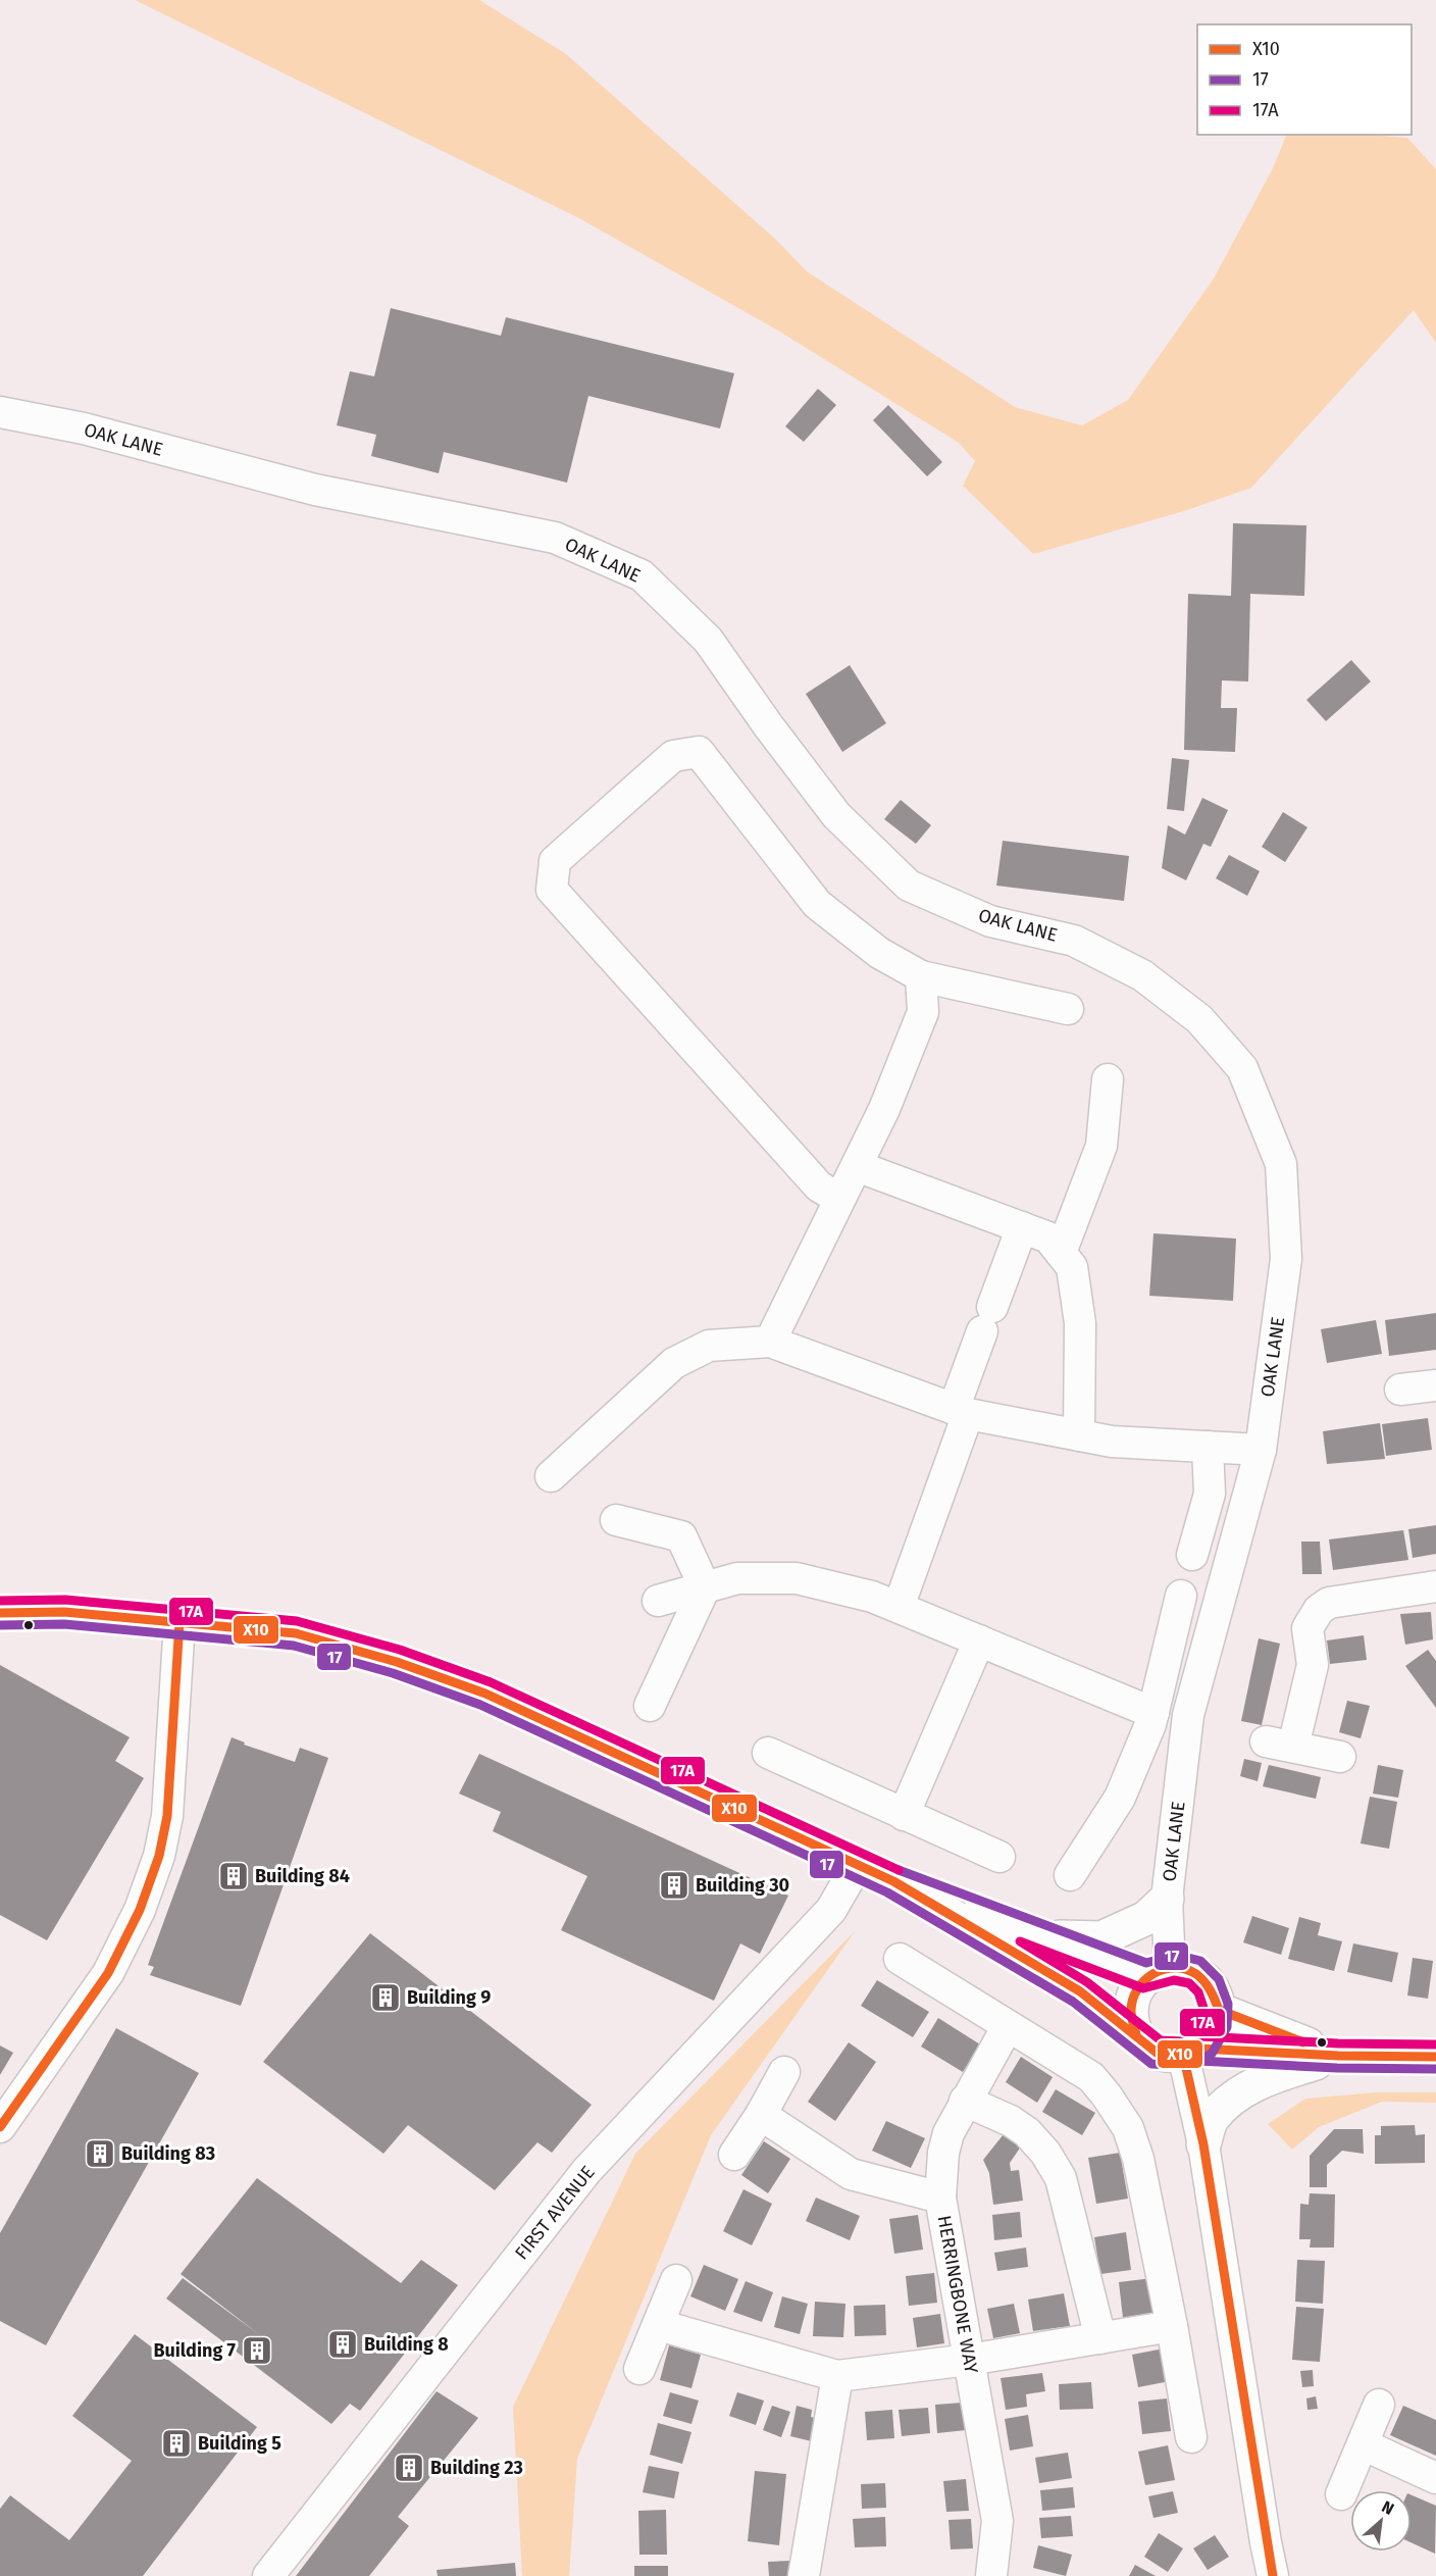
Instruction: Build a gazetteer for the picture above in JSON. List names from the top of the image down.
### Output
{
  "streets": {
    "street": ["OAK LANE", "FIRST AVENUE", "HERRINGBONE WAY"]
  },
  "places": {
    "building": [
      "Building 84",
      "Building 30",
      "Building 9",
      "Building 83",
      "Building 8",
      "Building 7",
      "Building 5",
      "Building 23"
    ]
  },
  "lines": ["transit line 17A", "transit line X10", "transit line 17"],
  "legend": ["X10", "17", "17A"],
  "north": "top right"
}
